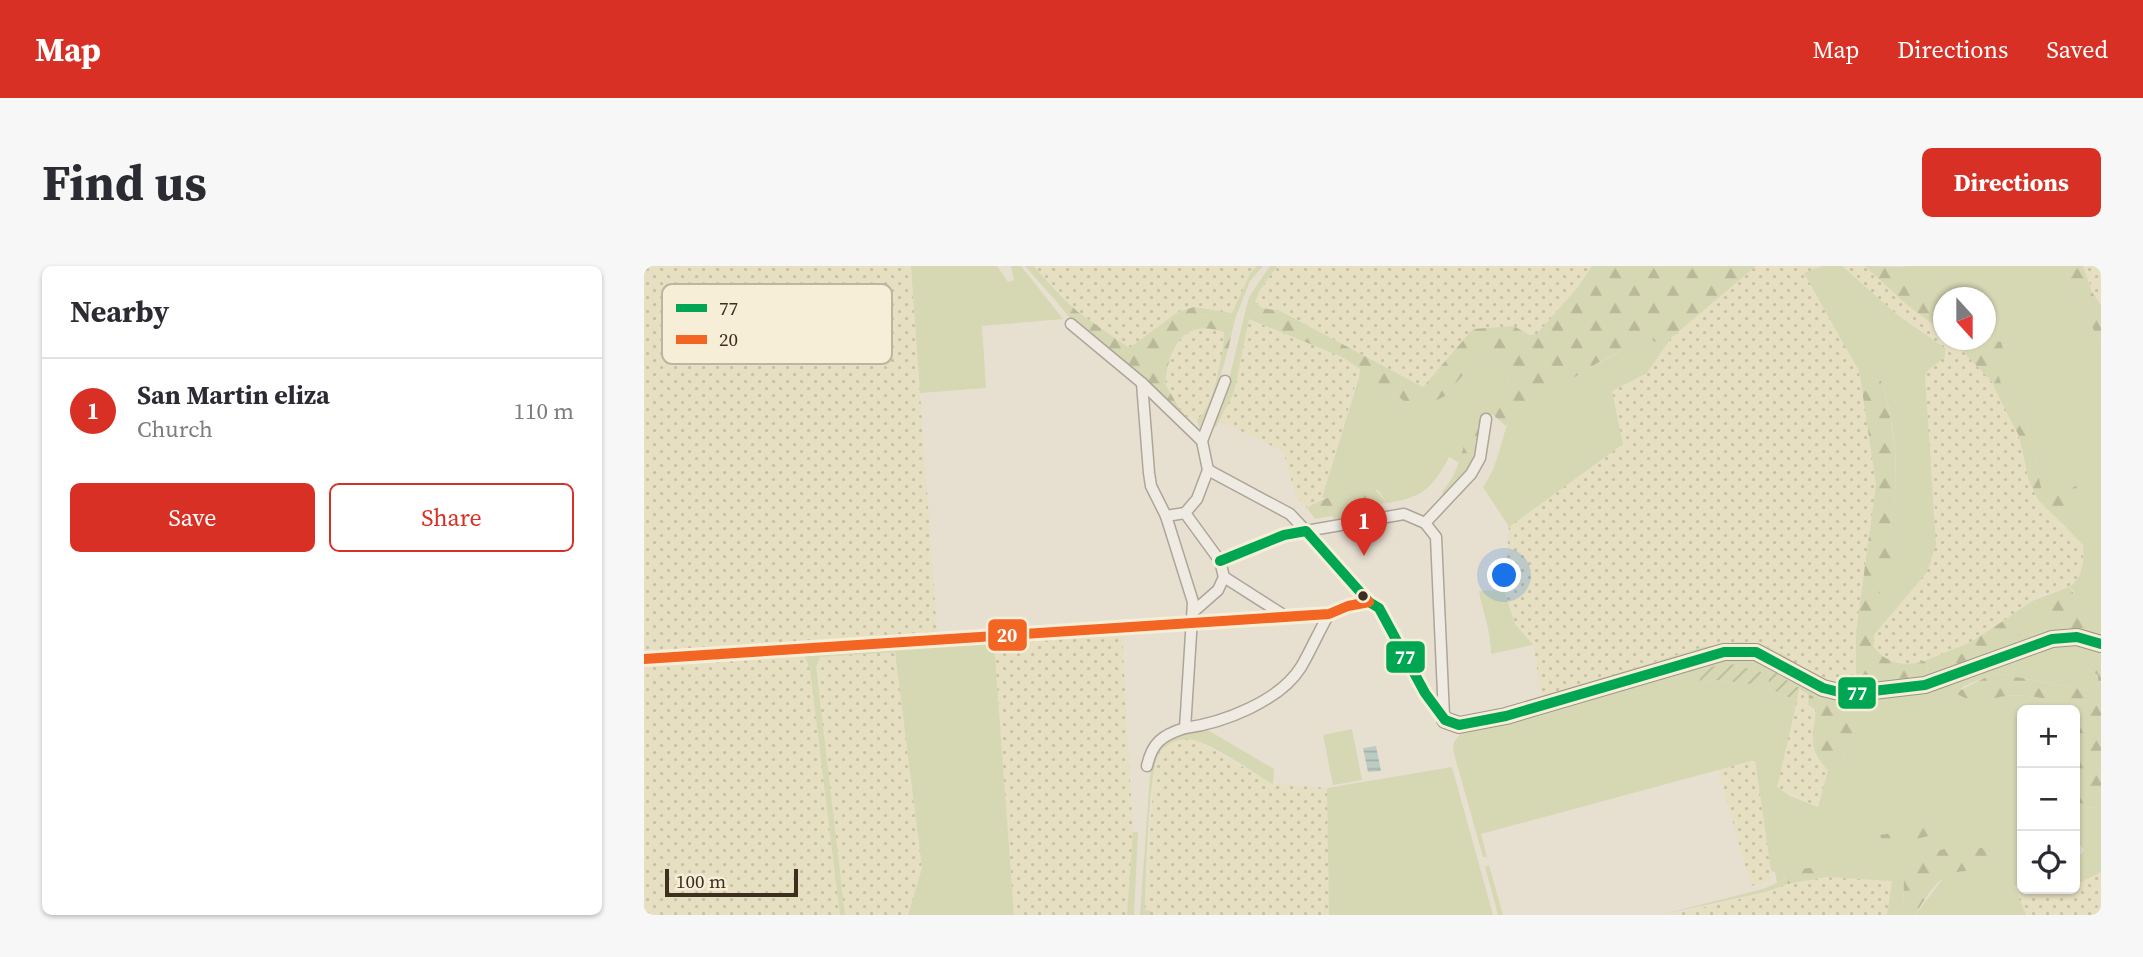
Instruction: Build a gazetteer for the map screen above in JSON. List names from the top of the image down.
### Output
{
  "lines": ["transit line 77", "transit line 20"],
  "legend": ["77", "20"],
  "scale_bar": "100 m",
  "north": "bottom",
  "page": {
    "header": "Map",
    "nav": ["Map", "Directions", "Saved"],
    "buttons": [
      "Directions",
      ["Save", "Share"]
    ],
    "title": "Find us",
    "heading": "Nearby",
    "list": [
      {
        "mark": "1",
        "name": "San Martin eliza",
        "note": "Church",
        "value": "110 m"
      }
    ],
    "pins": "1",
    "map_buttons": ["+", "−"],
    "scale": "100 m"
  }
}
